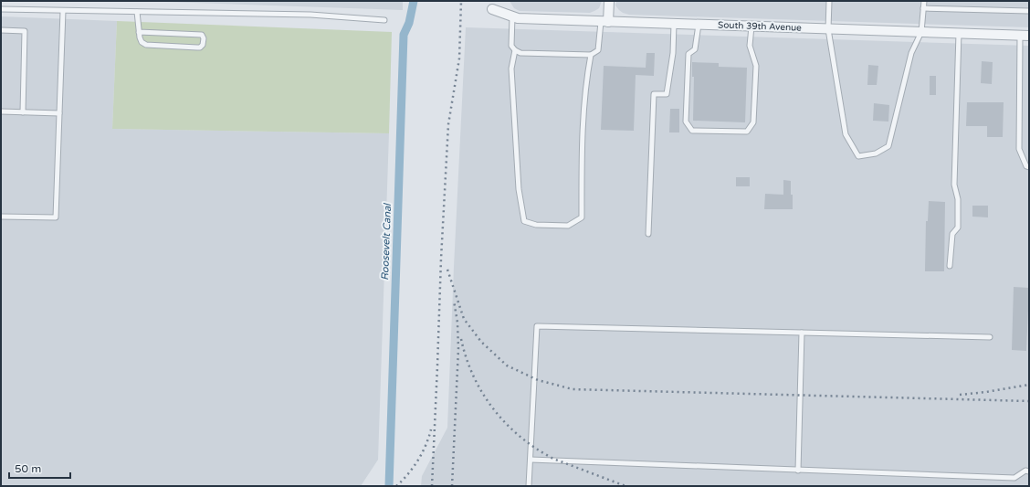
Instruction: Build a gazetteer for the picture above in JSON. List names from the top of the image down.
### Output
{
  "streets": {
    "street": ["South 39th Avenue"]
  },
  "water": ["Roosevelt Canal"],
  "scale_bar": "50 m"
}
